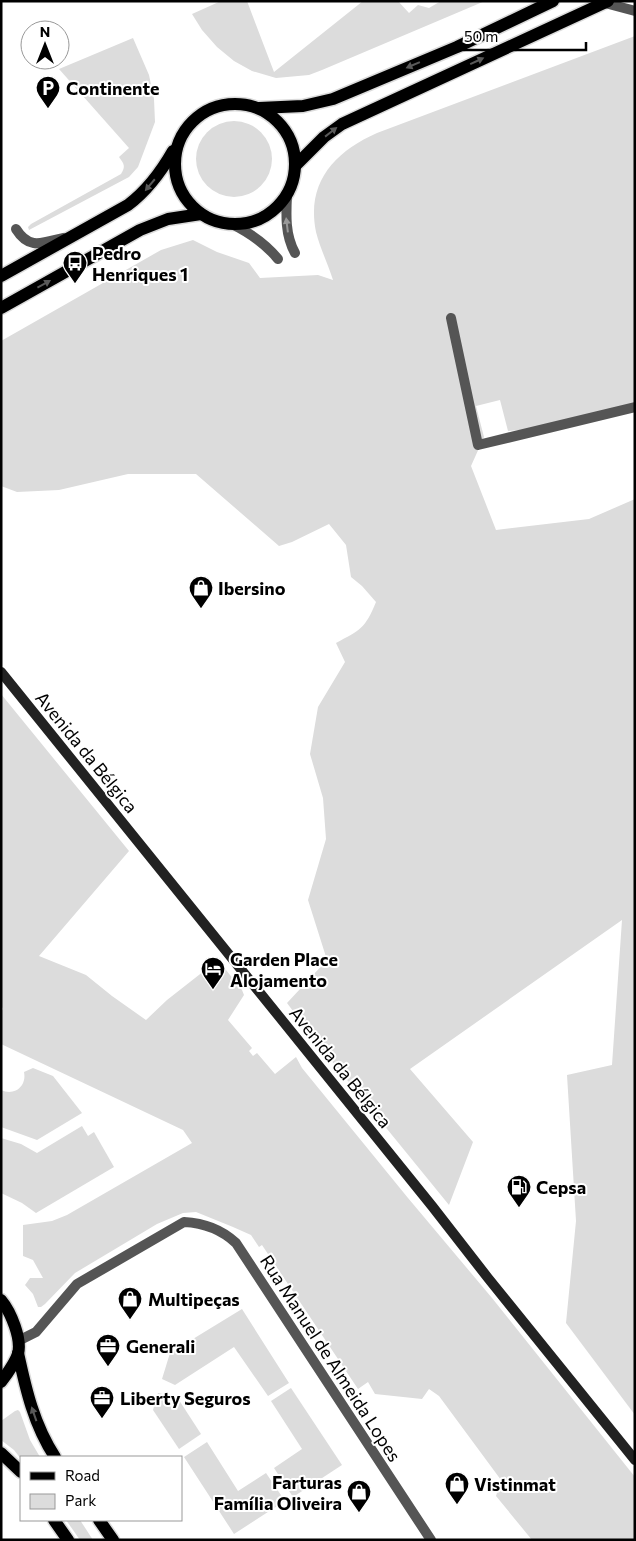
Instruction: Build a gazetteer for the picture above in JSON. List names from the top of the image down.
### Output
{
  "streets": {
    "main road": ["Avenida da Bélgica"],
    "street": ["Rua Manuel de Almeida Lopes"]
  },
  "places": {
    "parking": ["Continente"],
    "bus stop": ["Pedro Henriques 1"],
    "shop": [
      "Ibersino",
      "Multipeças",
      "Vistinmat",
      "Farturas Família Oliveira"
    ],
    "hotel": ["Garden Place Alojamento"],
    "fuel station": ["Cepsa"],
    "office": ["Generali", "Liberty Seguros"]
  },
  "legend": ["Road", "Park"],
  "scale_bar": "50 m",
  "north": "top"
}
